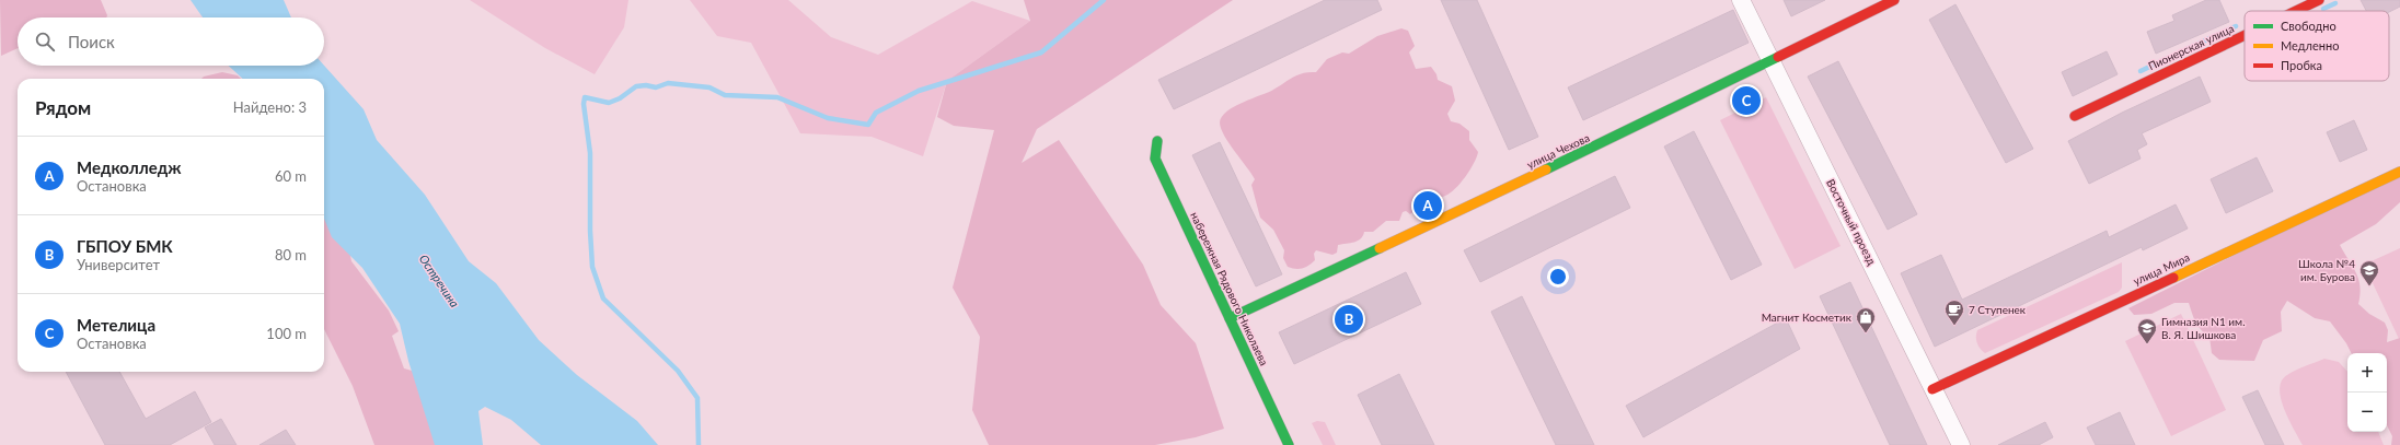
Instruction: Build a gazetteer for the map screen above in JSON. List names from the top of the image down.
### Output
{
  "streets": {
    "street": [
      "Пионерская улица",
      "улица Чехова",
      "Восточный проезд",
      "улица Мира",
      "набережная Рядового Николаева"
    ]
  },
  "crossings": [
    ["улица Чехова", "Восточный проезд"],
    ["улица Чехова", "набережная Рядового Николаева"],
    ["Восточный проезд", "улица Мира"]
  ],
  "water": ["Остречина"],
  "places": {
    "school or university": ["Школа №4 им. Бурова", "Гимназия N1 им. В. Я. Шишкова"],
    "cafe": ["7 Ступенек"],
    "shop": ["Магнит Косметик"]
  },
  "legend": ["Свободно", "Медленно", "Пробка"],
  "page": {
    "search": "Поиск",
    "heading": ["Рядом", "Найдено: 3"],
    "pins": ["C", "A", "B"],
    "list": [
      {
        "mark": "A",
        "name": "Медколледж",
        "note": "Остановка",
        "value": "60 m"
      },
      {
        "mark": "B",
        "name": "ГБПОУ БМК",
        "note": "Университет",
        "value": "80 m"
      },
      {
        "mark": "C",
        "name": "Метелица",
        "note": "Остановка",
        "value": "100 m"
      }
    ],
    "map_buttons": ["+", "−"]
  }
}
